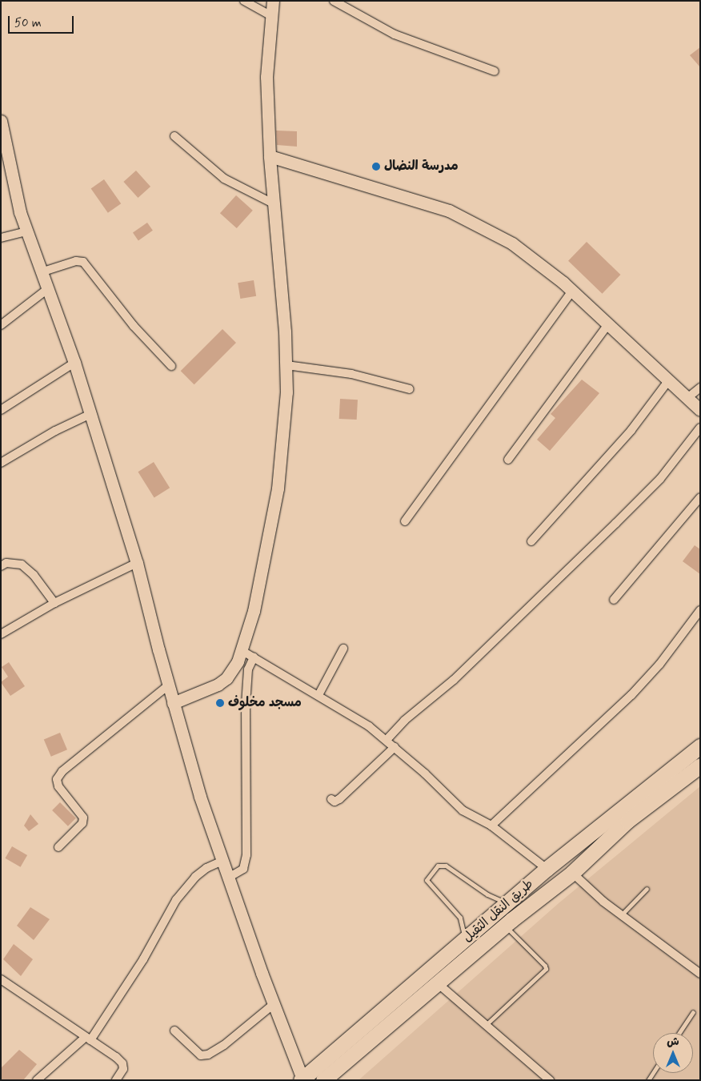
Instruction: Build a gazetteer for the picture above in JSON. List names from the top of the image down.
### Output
{
  "streets": {
    "highway": ["طريق النقل الثقيل"]
  },
  "places": ["مدرسة النضال", "مسجد مخلوف"],
  "scale_bar": "50 m",
  "north": "top"
}
